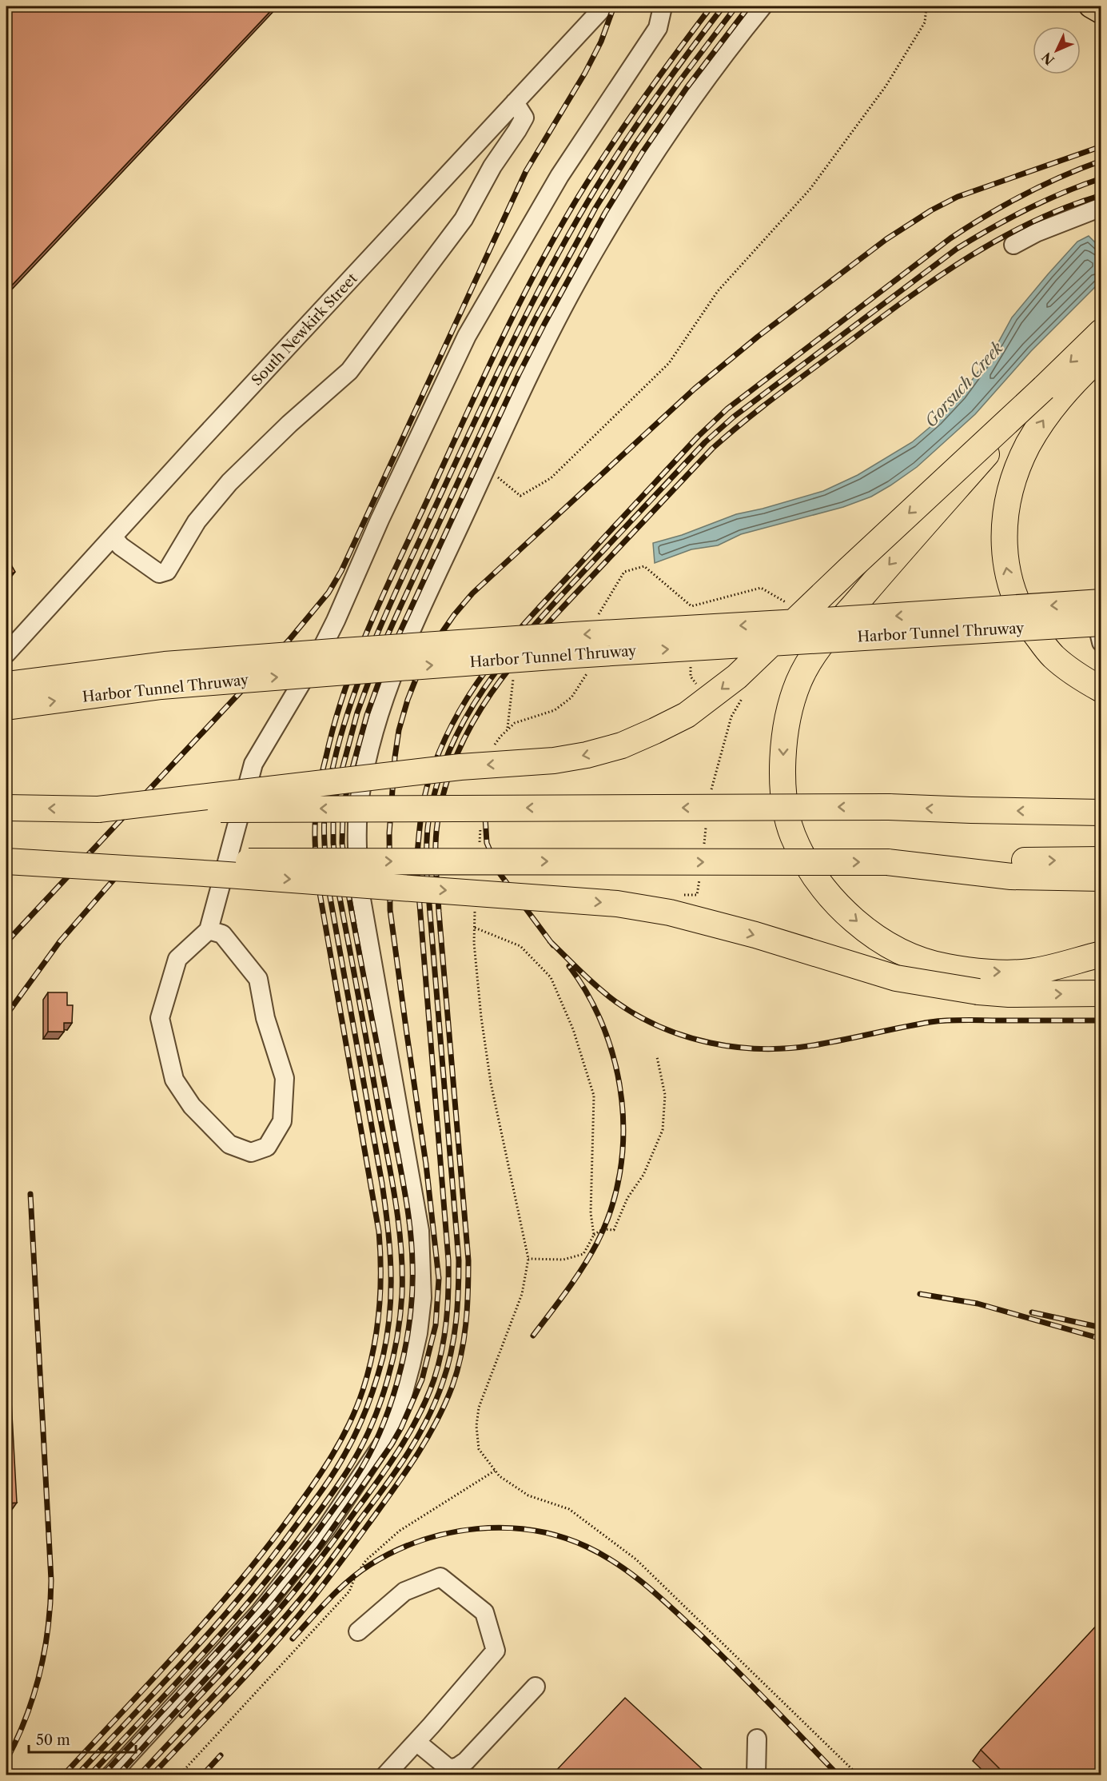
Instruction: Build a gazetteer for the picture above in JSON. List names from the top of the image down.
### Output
{
  "streets": {
    "highway": ["Harbor Tunnel Thruway"],
    "street": ["South Newkirk Street"]
  },
  "water": ["Gorsuch Creek"],
  "scale_bar": "50 m",
  "north": "bottom left"
}
